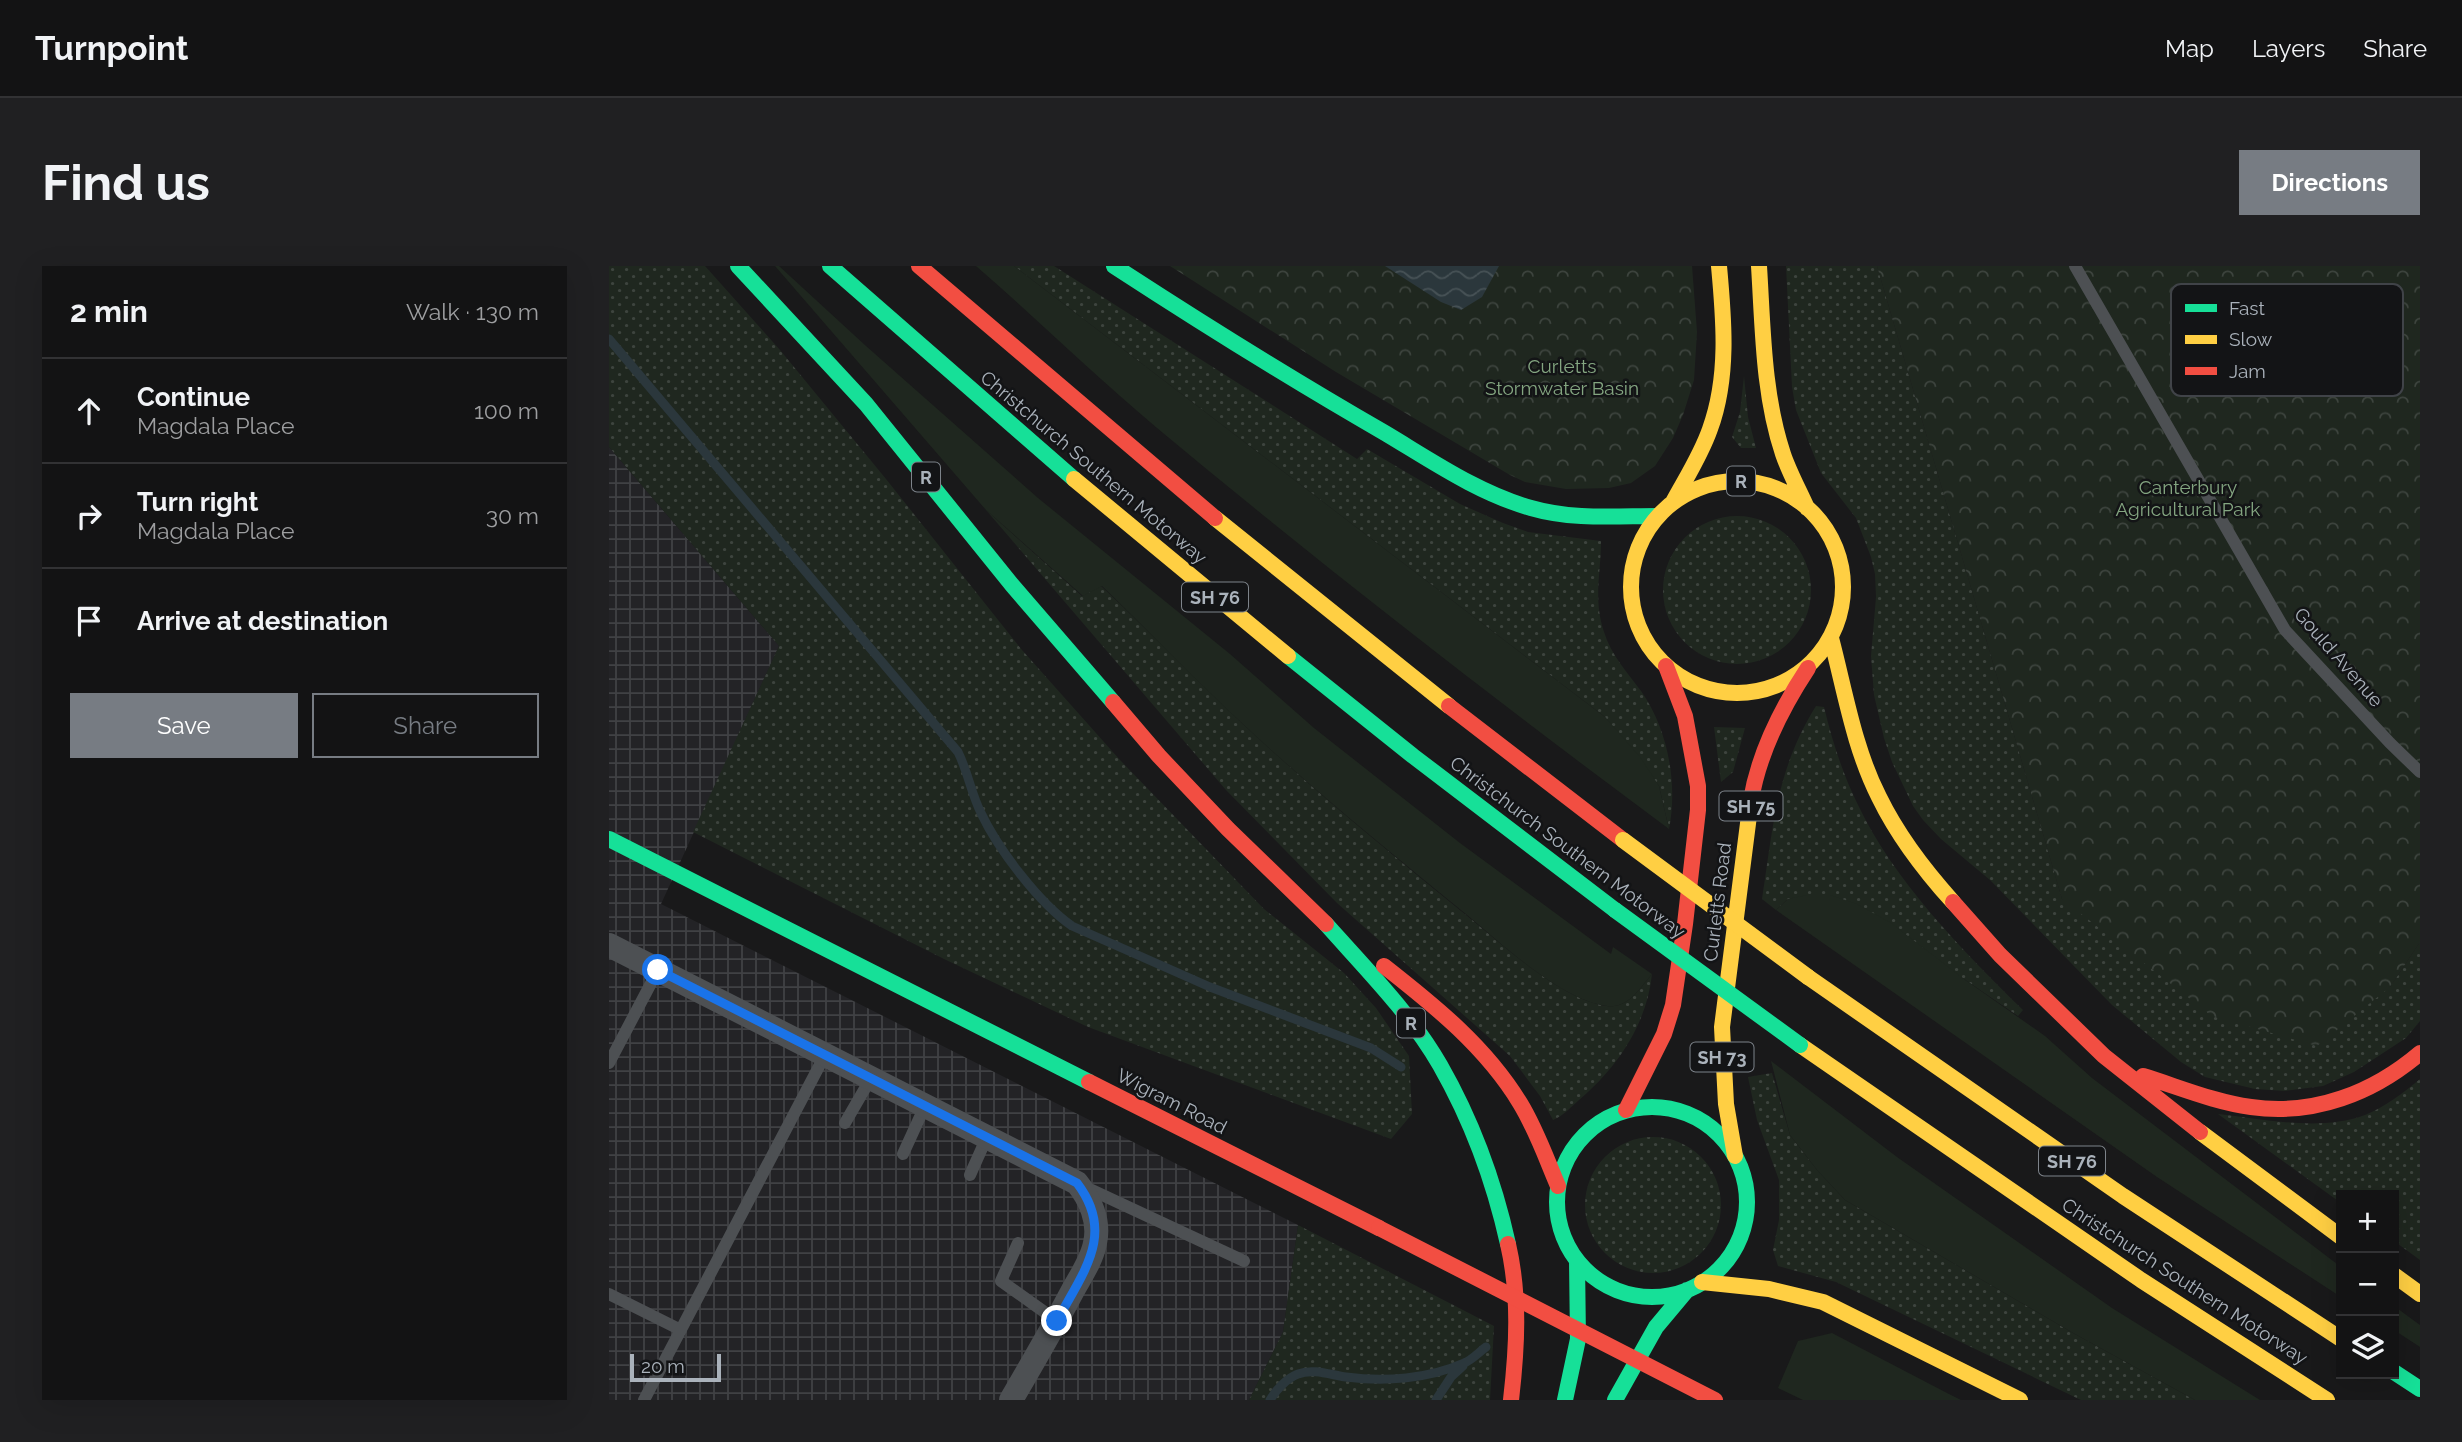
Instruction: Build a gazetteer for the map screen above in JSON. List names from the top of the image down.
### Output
{
  "streets": {
    "main road": [
      "Christchurch Southern Motorway",
      "R",
      "SH 76",
      "SH 75",
      "Curletts Road",
      "SH 73",
      "Wigram Road"
    ],
    "lane": ["Gould Avenue"]
  },
  "crossings": [
    ["R", "SH 75"],
    ["R", "Curletts Road"],
    ["SH 75", "Curletts Road"],
    ["Curletts Road", "SH 73"]
  ],
  "parks": ["Curletts Stormwater Basin", "Canterbury Agricultural Park"],
  "legend": ["Fast", "Slow", "Jam"],
  "scale_bar": "20 m",
  "page": {
    "header": "Turnpoint",
    "nav": ["Map", "Layers", "Share"],
    "buttons": [
      "Directions",
      ["Save", "Share"]
    ],
    "title": "Find us",
    "heading": ["2 min", "Walk · 130 m"],
    "list": [
      ["Continue", "Magdala Place", "100 m"],
      ["Turn right", "Magdala Place", "30 m"],
      "Arrive at destination"
    ],
    "map_buttons": ["+", "−"],
    "scale": "20 m"
  }
}
